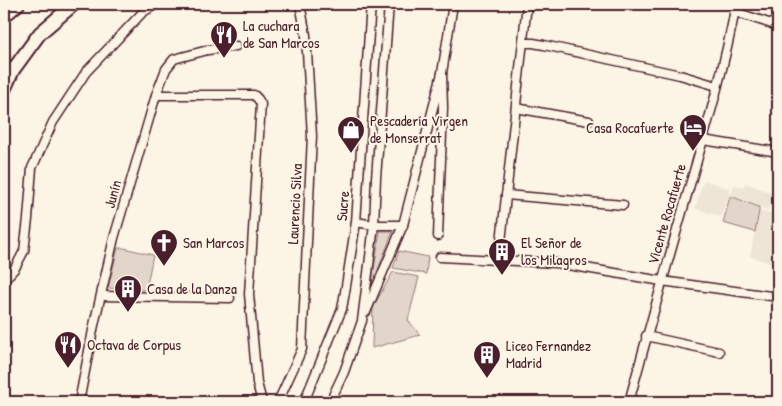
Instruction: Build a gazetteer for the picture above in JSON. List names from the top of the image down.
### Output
{
  "streets": {
    "street": [
      "Junín",
      "Laurencio Silva",
      "Sucre",
      "Vicente Rocafuerte"
    ]
  },
  "places": {
    "restaurant": ["La cuchara de San Marcos", "Octava de Corpus"],
    "hotel": ["Casa Rocafuerte"],
    "shop": ["Pescadería Virgen de Monserrat"],
    "church": ["San Marcos"],
    "building": ["El Señor de los Milagros", "Casa de la Danza", "Liceo Fernandez Madrid"]
  }
}
